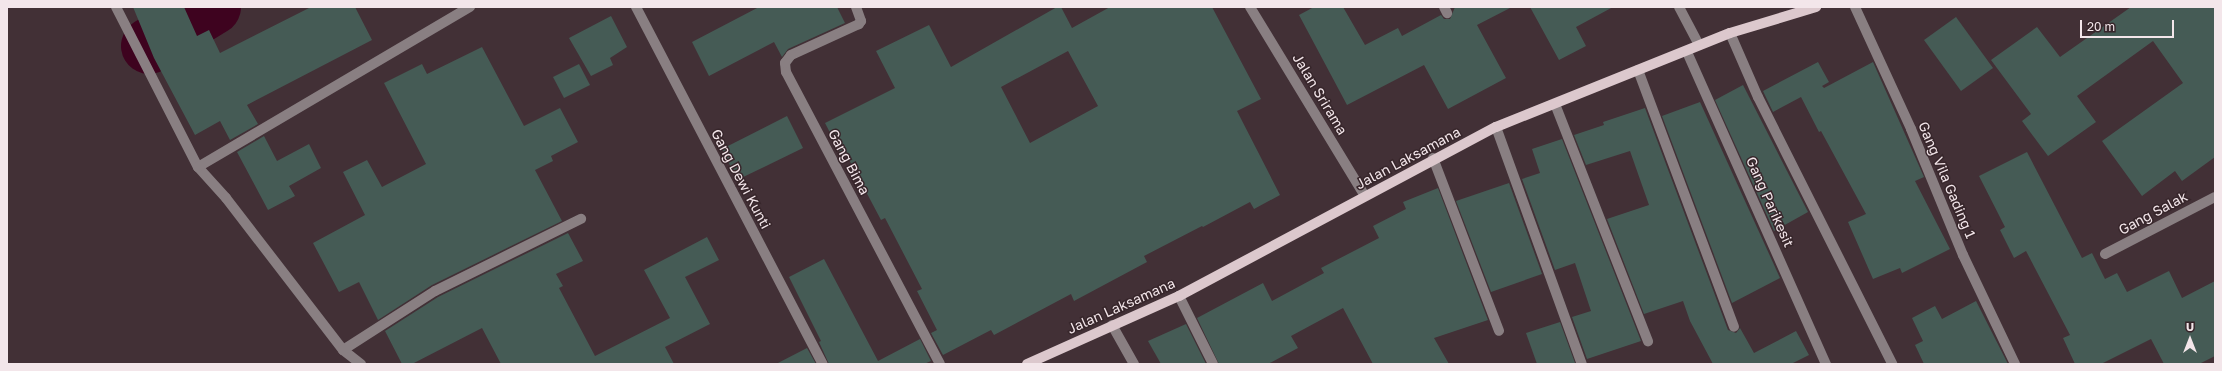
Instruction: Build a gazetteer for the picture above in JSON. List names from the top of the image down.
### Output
{
  "streets": {
    "main road": ["Jalan Laksamana"],
    "street": [
      "Jalan Srirama",
      "Gang Bima",
      "Gang Dewi Kunti",
      "Gang Vila Gading 1",
      "Gang Parikesit",
      "Gang Salak"
    ]
  },
  "crossings": [
    ["Jalan Srirama", "Jalan Laksamana"],
    ["Jalan Laksamana", "Gang Parikesit"]
  ],
  "scale_bar": "20 m",
  "north": "top"
}
